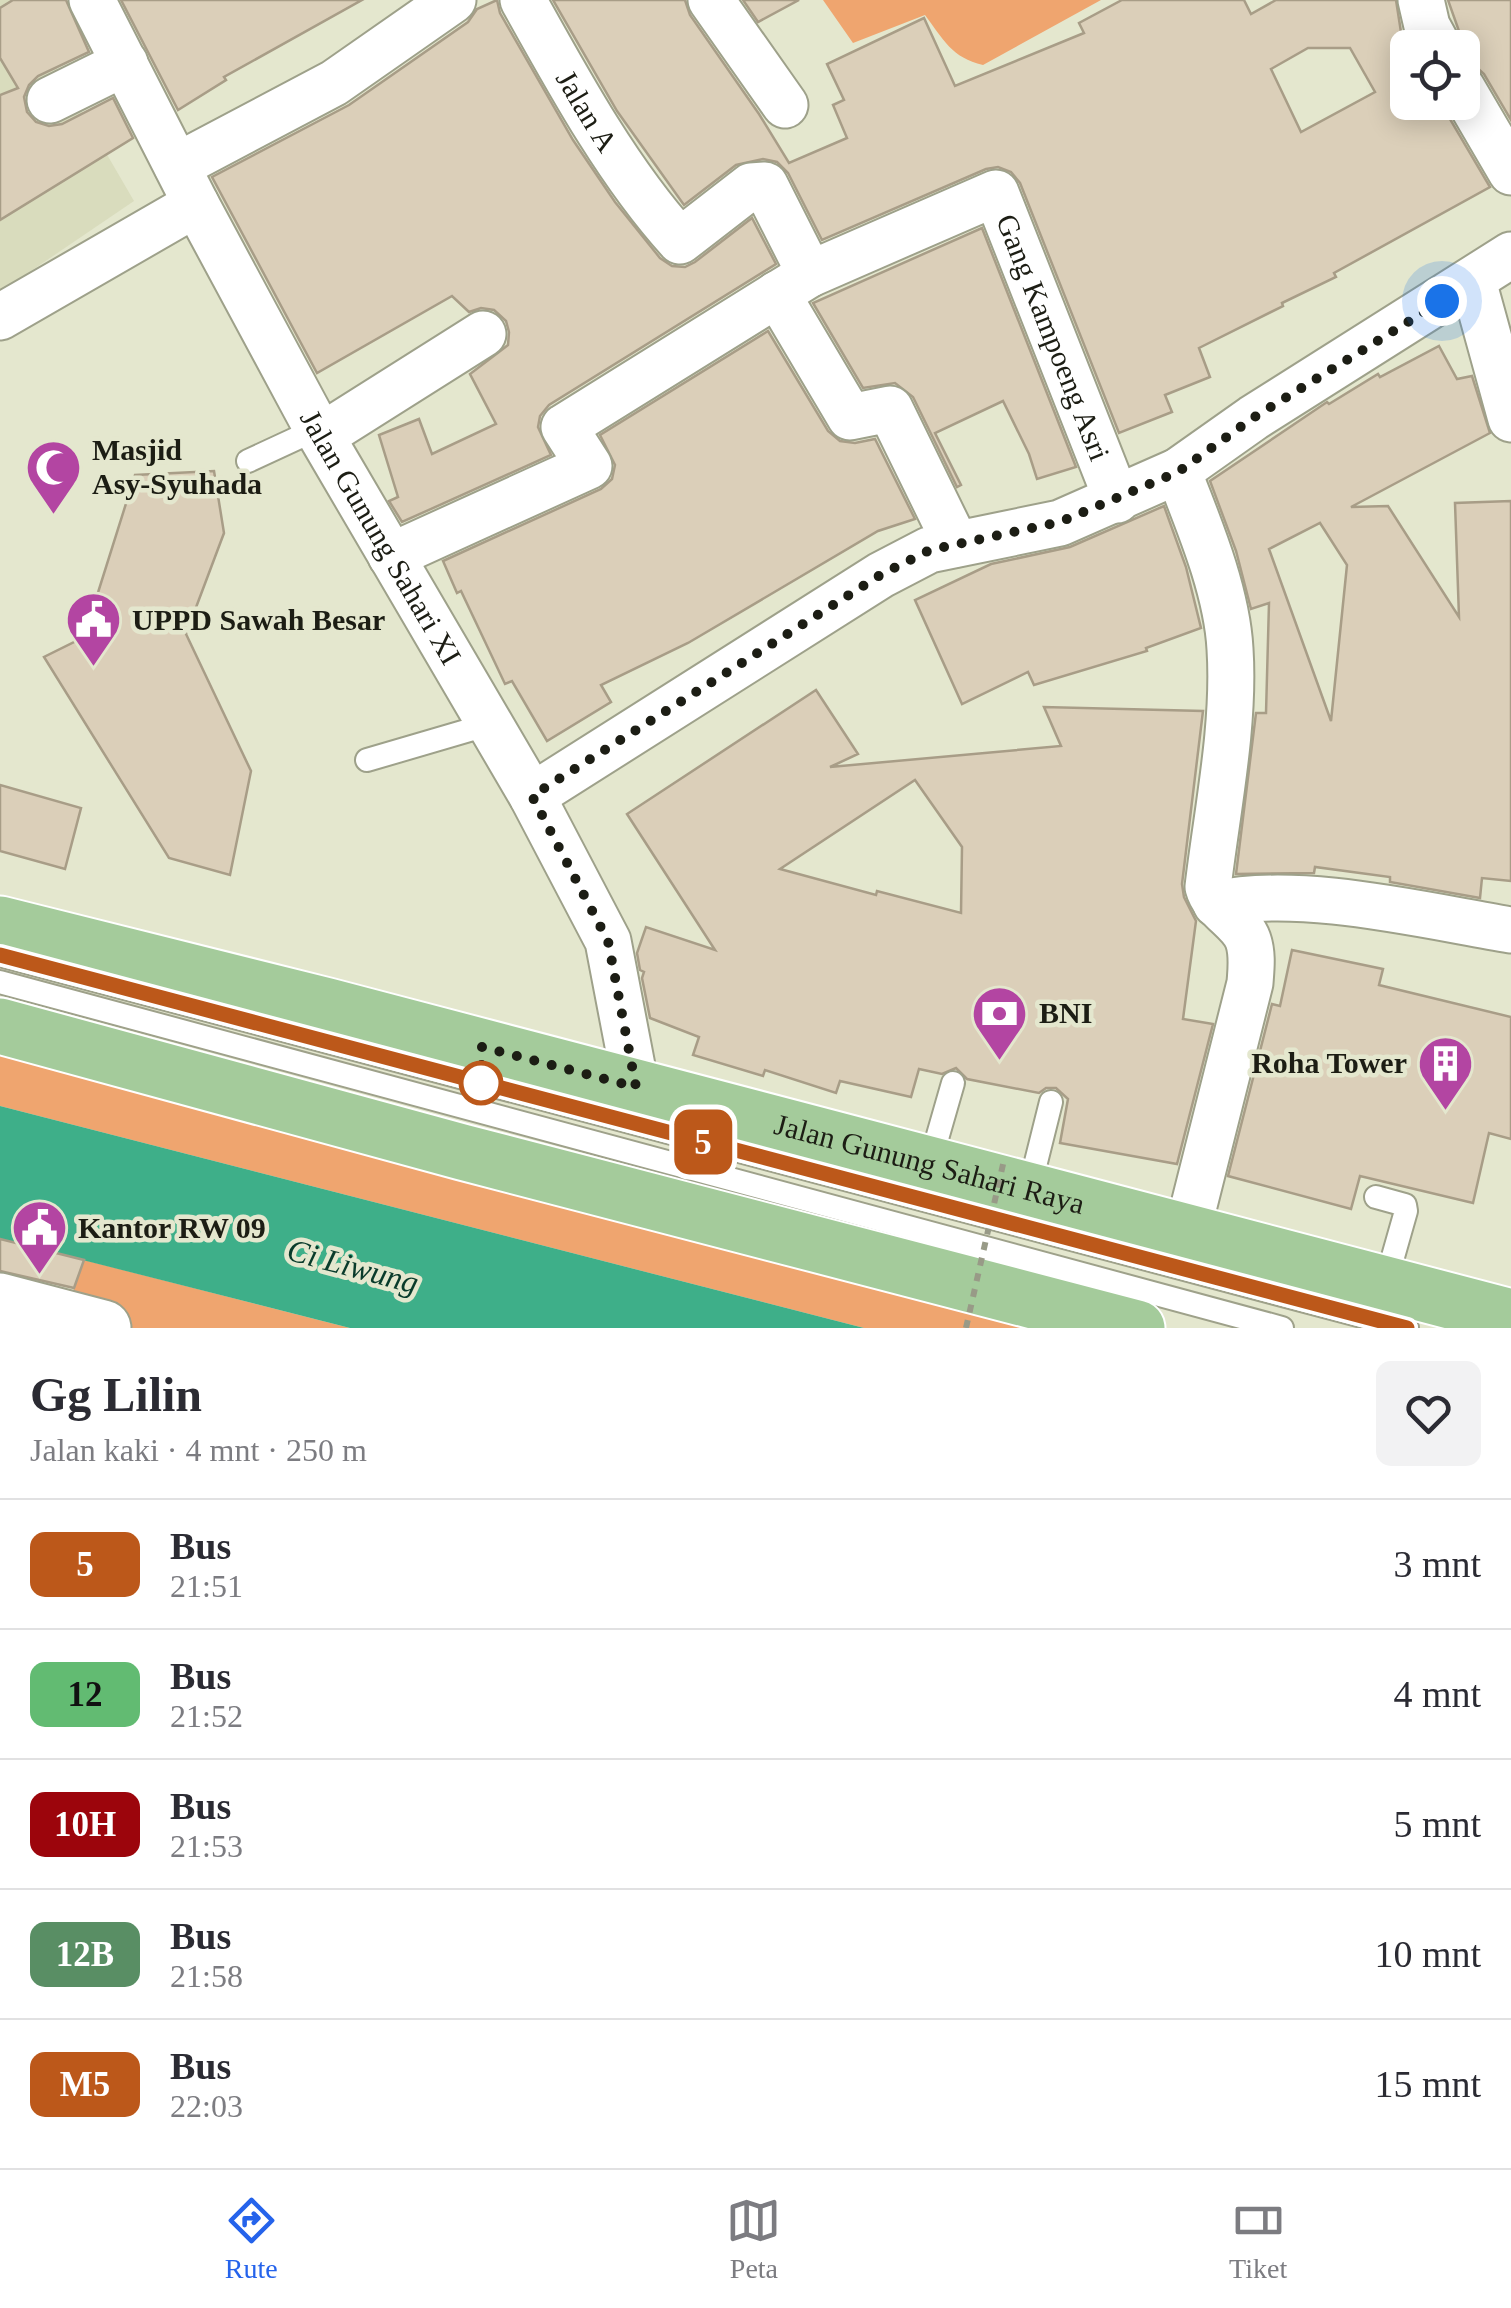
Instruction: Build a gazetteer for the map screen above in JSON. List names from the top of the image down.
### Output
{
  "streets": {
    "main road": ["Jalan Gunung Sahari Raya"],
    "street": ["Jalan A", "Gang Kampoeng Asri", "Jalan Gunung Sahari XI"]
  },
  "crossings": [
    ["Jalan A", "Gang Kampoeng Asri"],
    ["Jalan Gunung Sahari XI", "Jalan Gunung Sahari Raya"]
  ],
  "water": ["Ci Liwung"],
  "places": {
    "mosque": ["Masjid Asy-Syuhada"],
    "public building": ["UPPD Sawah Besar", "Kantor RW 09"],
    "bank": ["BNI"],
    "building": ["Roha Tower"]
  },
  "lines": ["bus line 5"],
  "page": {
    "on_map": "5",
    "heading": ["Gg Lilin", "Jalan kaki · 4 mnt · 250 m"],
    "list": [
      {
        "mark": "5",
        "name": "Bus",
        "note": "21:51",
        "value": "3 mnt"
      },
      {
        "mark": "12",
        "name": "Bus",
        "note": "21:52",
        "value": "4 mnt"
      },
      {
        "mark": "10H",
        "name": "Bus",
        "note": "21:53",
        "value": "5 mnt"
      },
      {
        "mark": "12B",
        "name": "Bus",
        "note": "21:58",
        "value": "10 mnt"
      },
      {
        "mark": "M5",
        "name": "Bus",
        "note": "22:03",
        "value": "15 mnt"
      }
    ],
    "tabs": ["Rute", "Peta", "Tiket"]
  }
}
